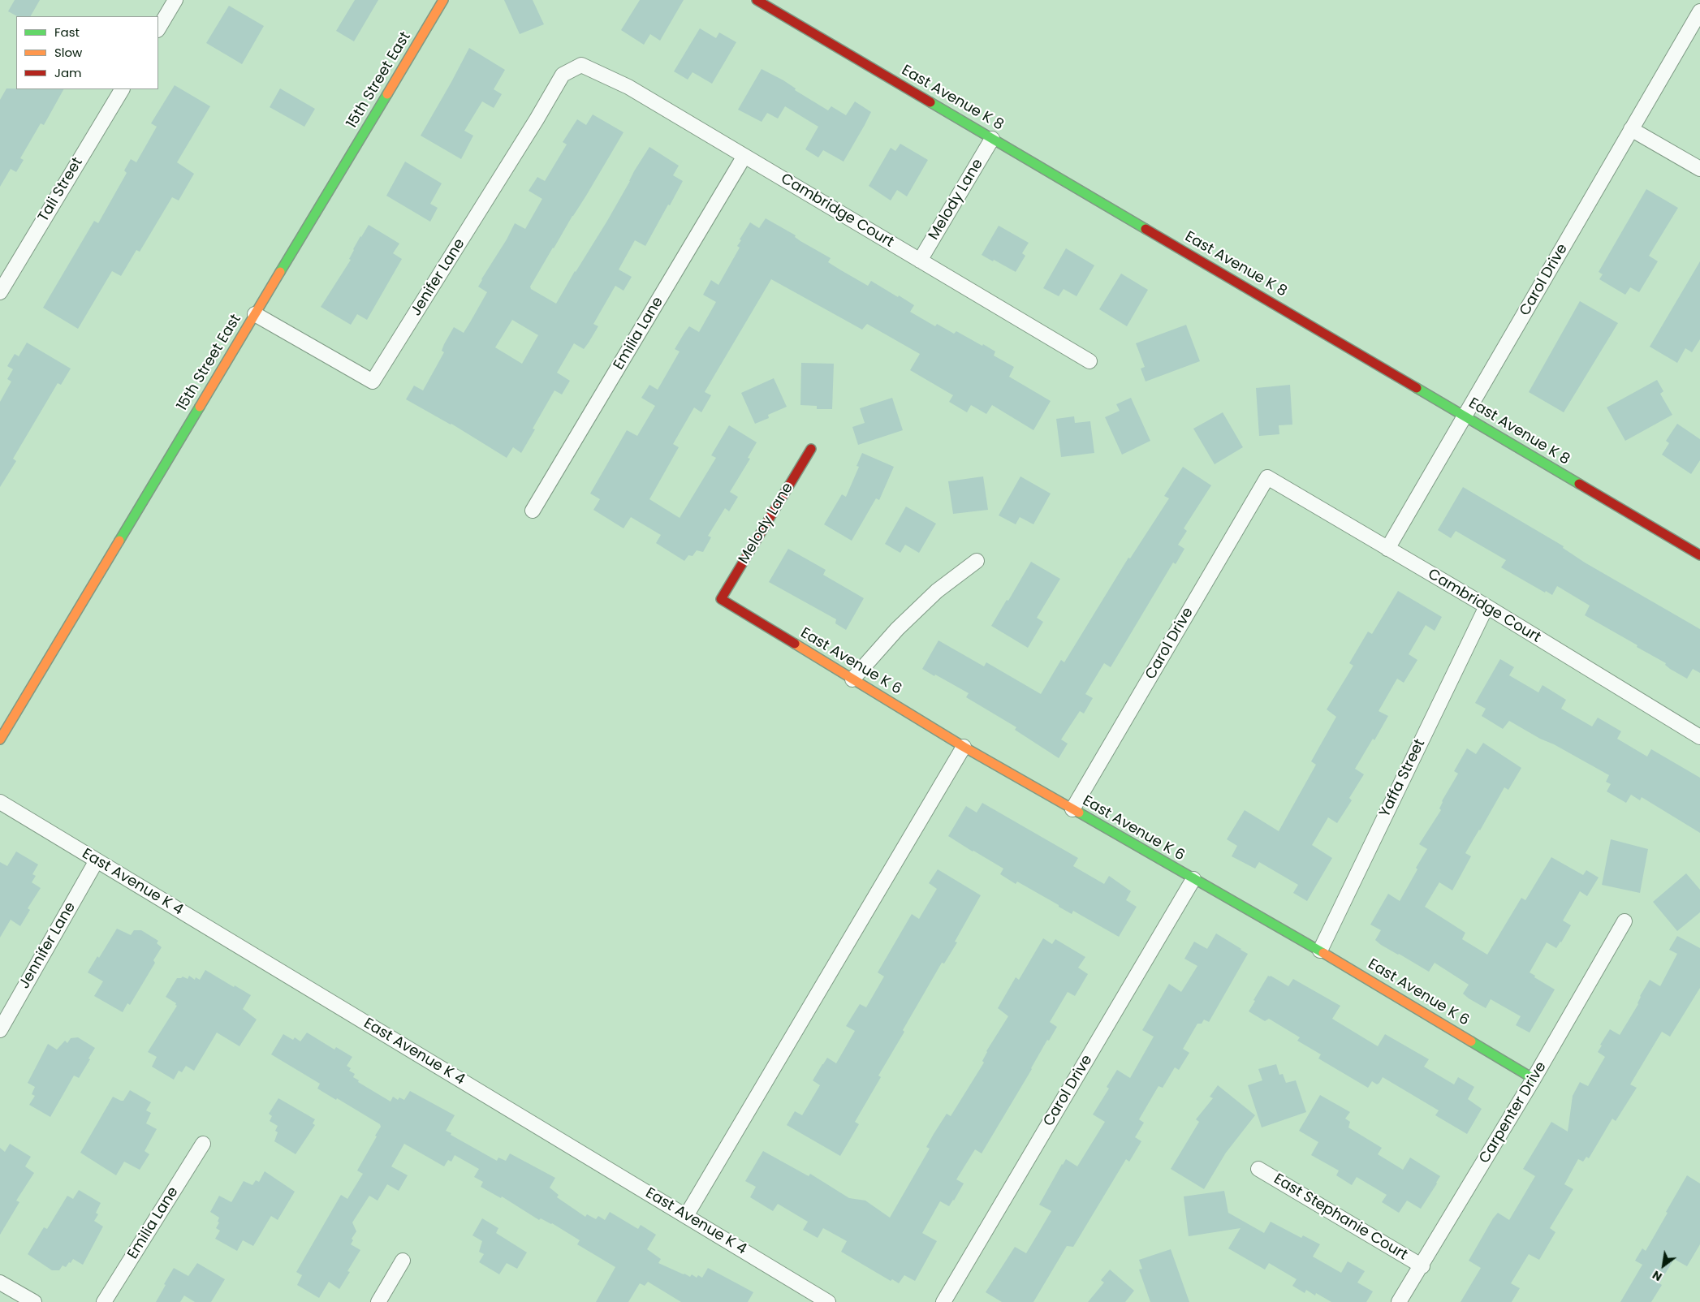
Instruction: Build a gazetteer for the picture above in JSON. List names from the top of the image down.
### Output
{
  "streets": {
    "street": [
      "15th Street East",
      "East Avenue K 8",
      "Tali Street",
      "Melody Lane",
      "Cambridge Court",
      "Jenifer Lane",
      "Carol Drive",
      "Emilia Lane",
      "East Avenue K 6",
      "Yaffa Street",
      "East Avenue K 4",
      "Jennifer Lane",
      "Carpenter Drive",
      "East Stephanie Court"
    ]
  },
  "crossings": [
    ["15th Street East", "Jenifer Lane"],
    ["East Avenue K 8", "Melody Lane"],
    ["East Avenue K 8", "Carol Drive"],
    ["Melody Lane", "Cambridge Court"],
    ["Melody Lane", "East Avenue K 6"],
    ["Cambridge Court", "Jenifer Lane"],
    ["Cambridge Court", "Carol Drive"],
    ["Cambridge Court", "Emilia Lane"],
    ["Cambridge Court", "Yaffa Street"],
    ["Carol Drive", "East Avenue K 6"],
    ["East Avenue K 6", "Yaffa Street"],
    ["East Avenue K 6", "Carpenter Drive"],
    ["East Avenue K 4", "Jennifer Lane"],
    ["Carpenter Drive", "East Stephanie Court"]
  ],
  "legend": ["Fast", "Slow", "Jam"],
  "north": "bottom left"
}
